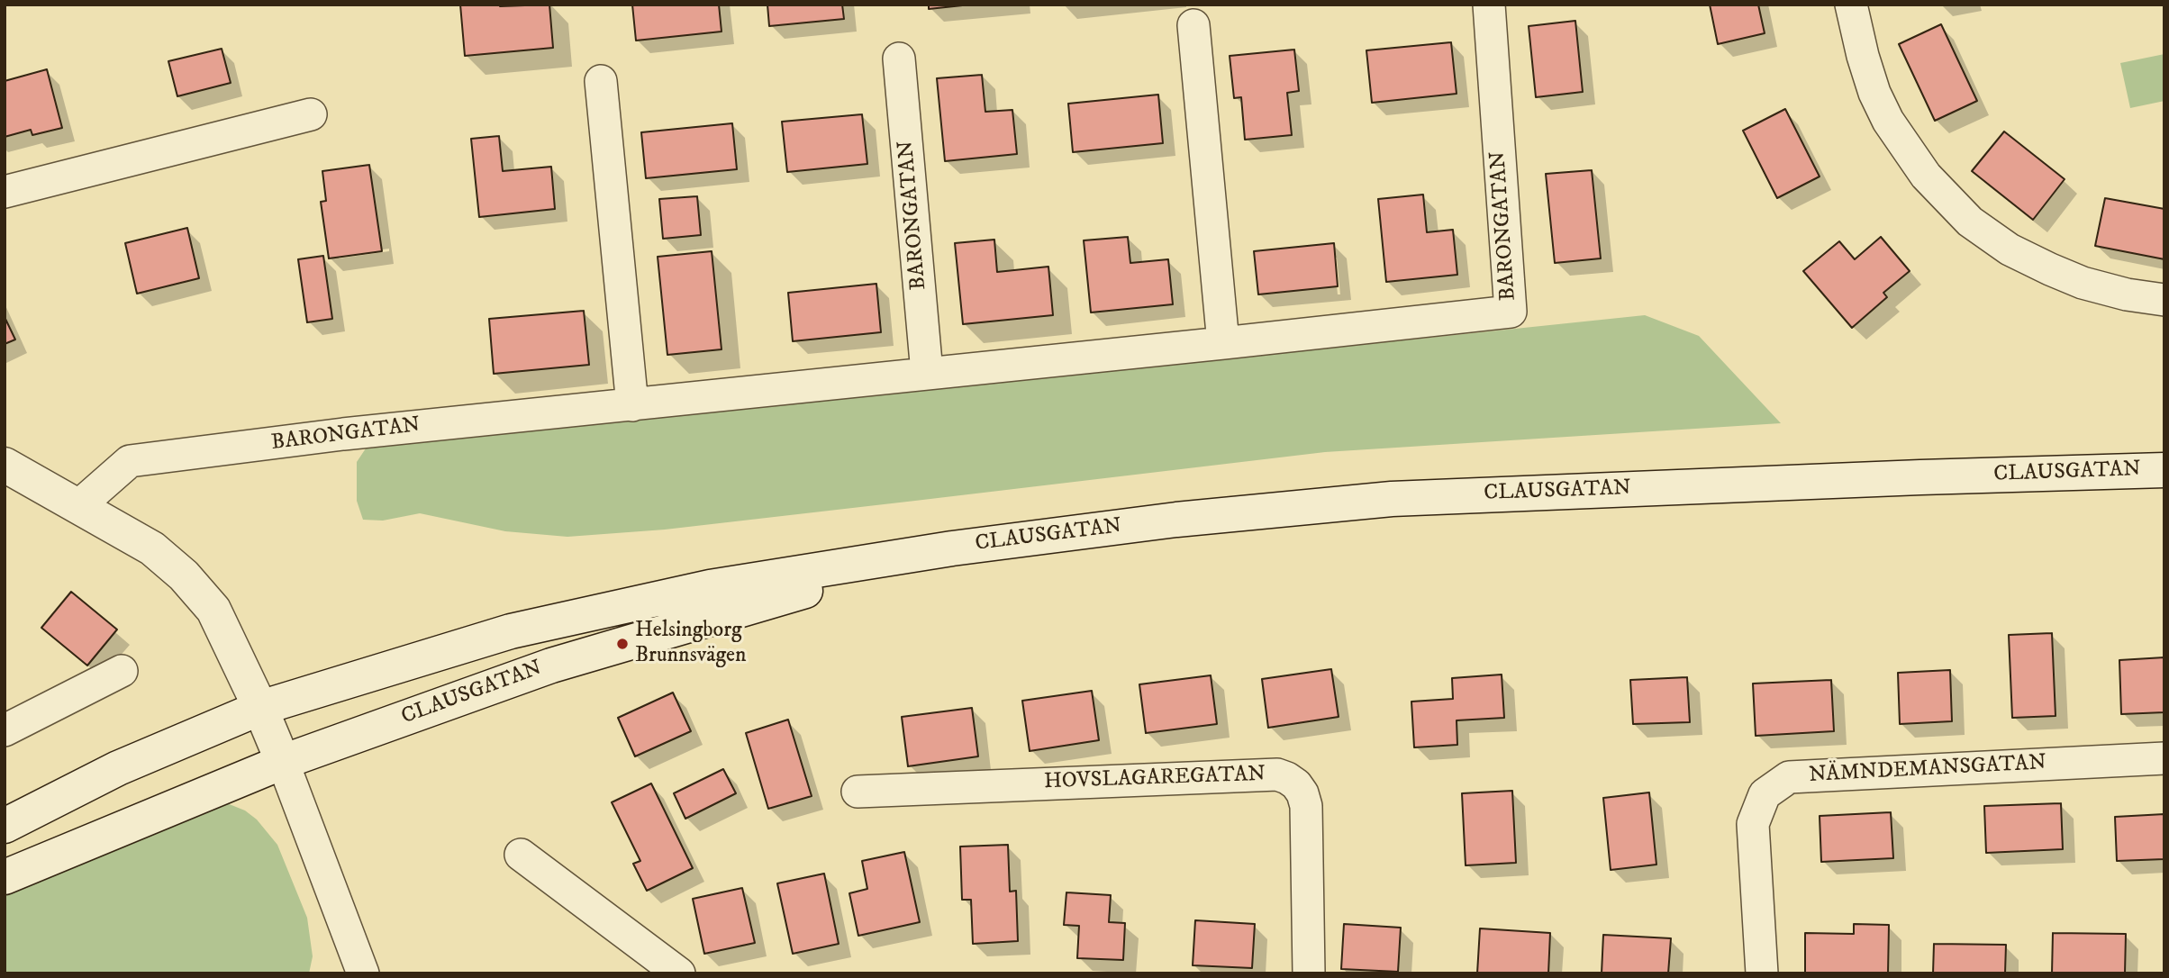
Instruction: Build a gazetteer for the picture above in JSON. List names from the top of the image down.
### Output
{
  "streets": {
    "main road": ["CLAUSGATAN"],
    "street": ["BARONGATAN", "NÄMNDEMANSGATAN", "HOVSLAGAREGATAN"]
  },
  "places": ["Helsingborg Brunnsvägen"]
}
